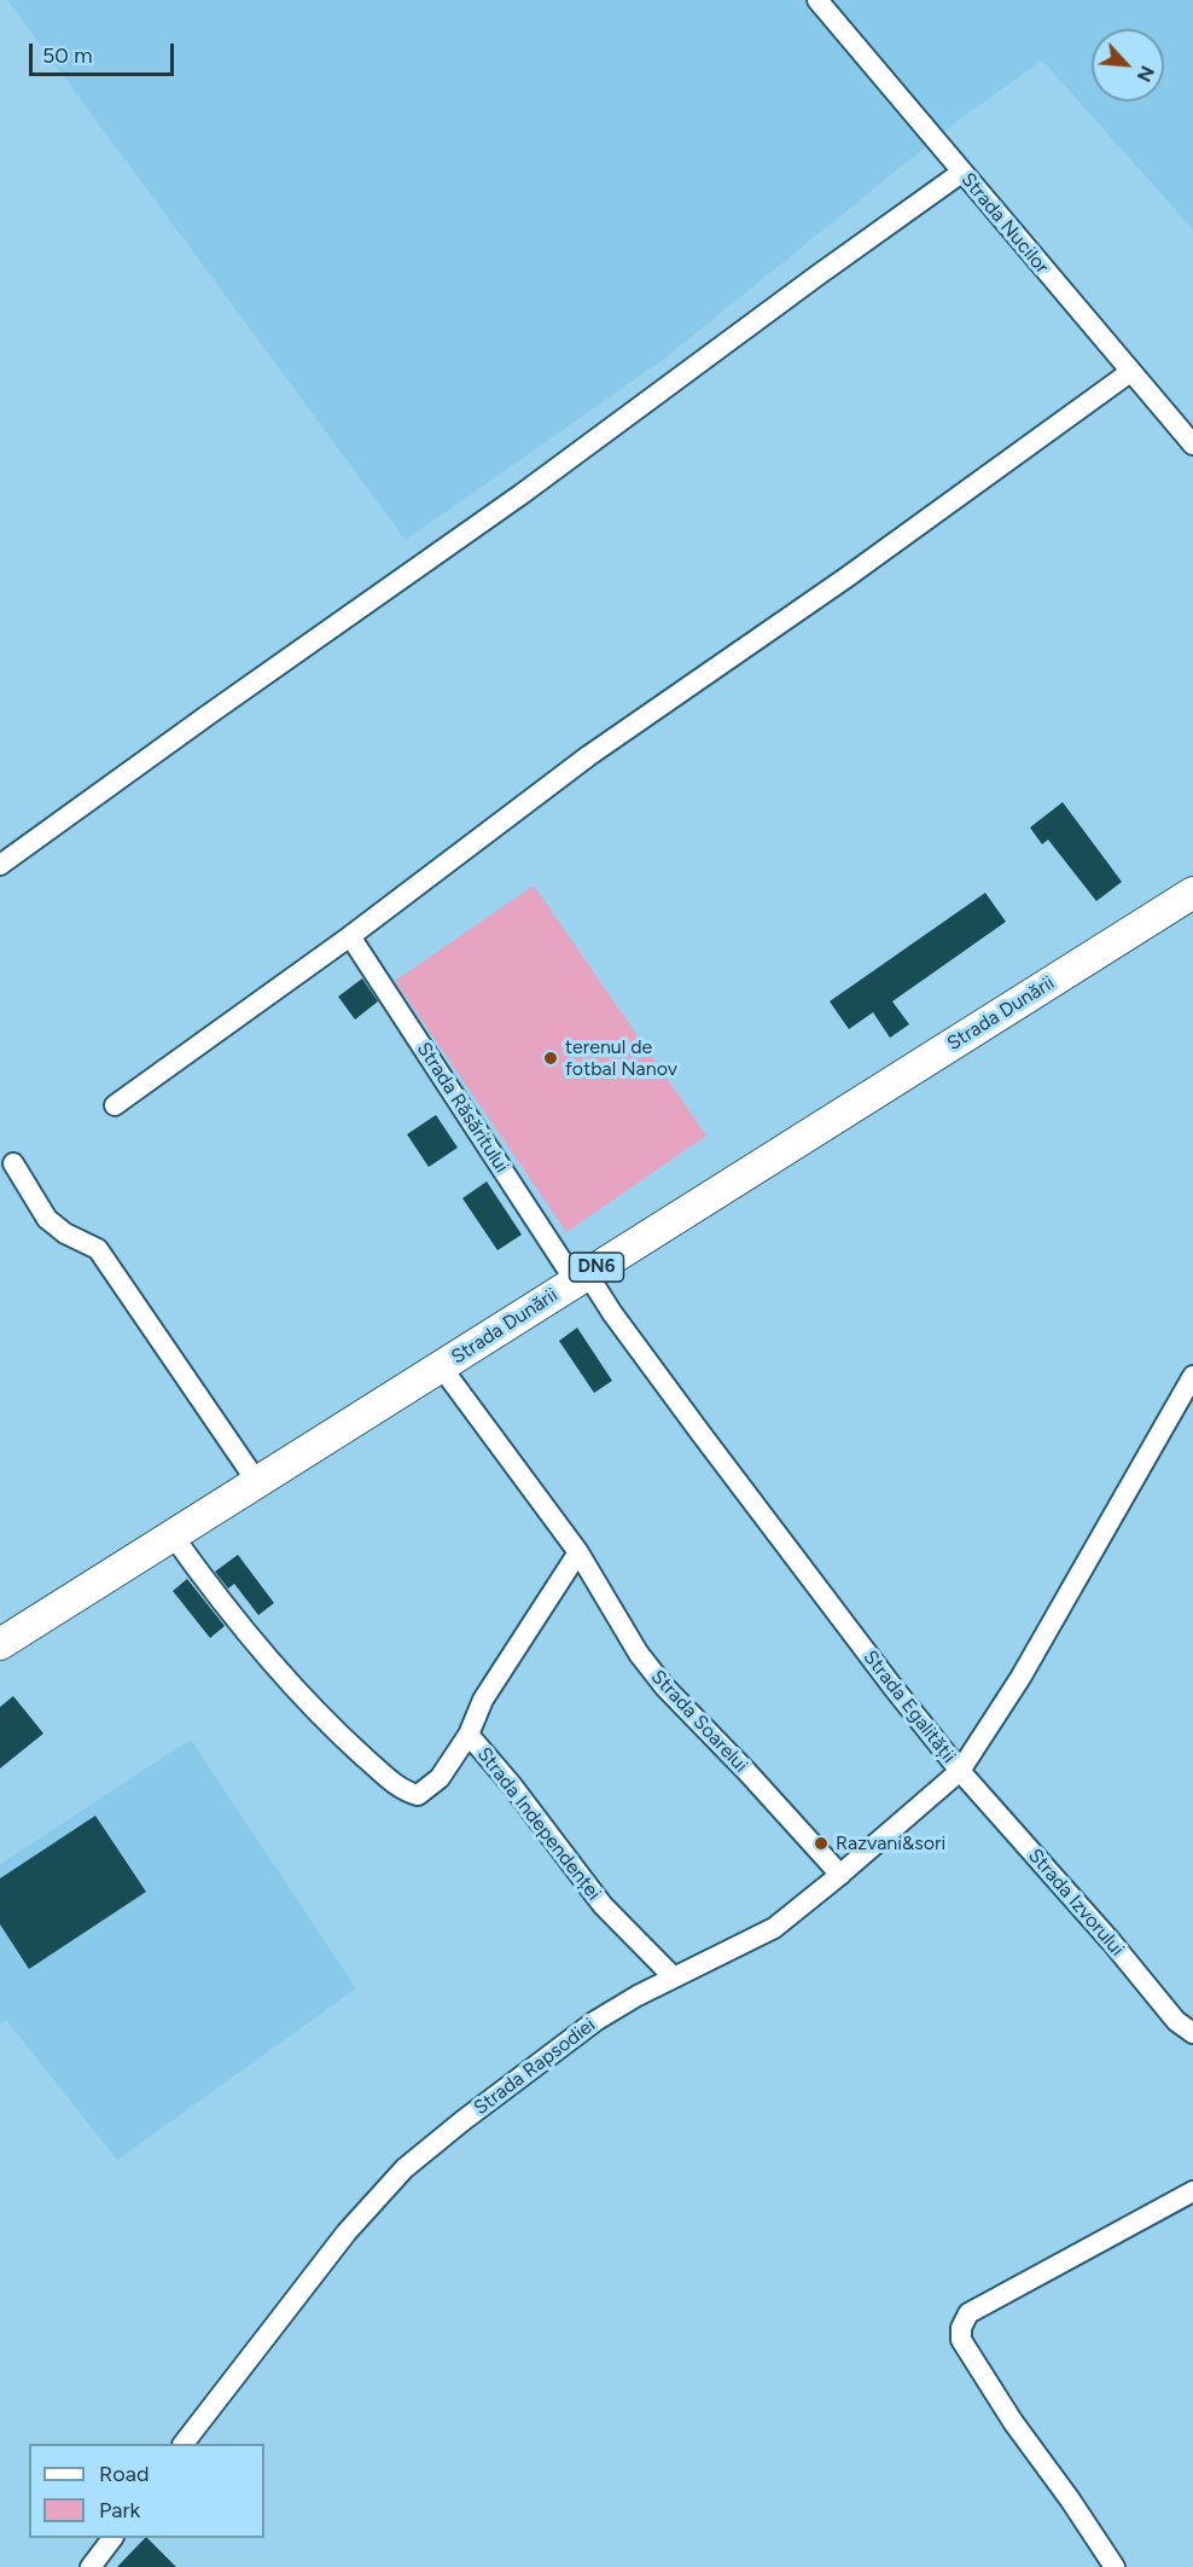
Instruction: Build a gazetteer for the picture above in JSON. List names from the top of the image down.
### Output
{
  "streets": {
    "main road": ["Strada Dunării", "DN6"],
    "street": [
      "Strada Nucilor",
      "Strada Răsăritului",
      "Strada Egalității",
      "Strada Soarelui",
      "Strada Independenței",
      "Strada Izvorului",
      "Strada Rapsodiei"
    ]
  },
  "crossings": [
    ["Strada Dunării", "Strada Răsăritului"],
    ["Strada Dunării", "Strada Egalității"],
    ["Strada Dunării", "Strada Soarelui"],
    ["Strada Dunării", "Strada Independenței"],
    ["Strada Răsăritului", "Strada Egalității"],
    ["Strada Egalității", "Strada Izvorului"],
    ["Strada Egalității", "Strada Rapsodiei"],
    ["Strada Soarelui", "Strada Rapsodiei"],
    ["Strada Independenței", "Strada Rapsodiei"],
    ["Strada Izvorului", "Strada Rapsodiei"]
  ],
  "places": ["terenul de fotbal Nanov", "Razvani&sori"],
  "legend": ["Road", "Park"],
  "scale_bar": "50 m",
  "north": "bottom right"
}
